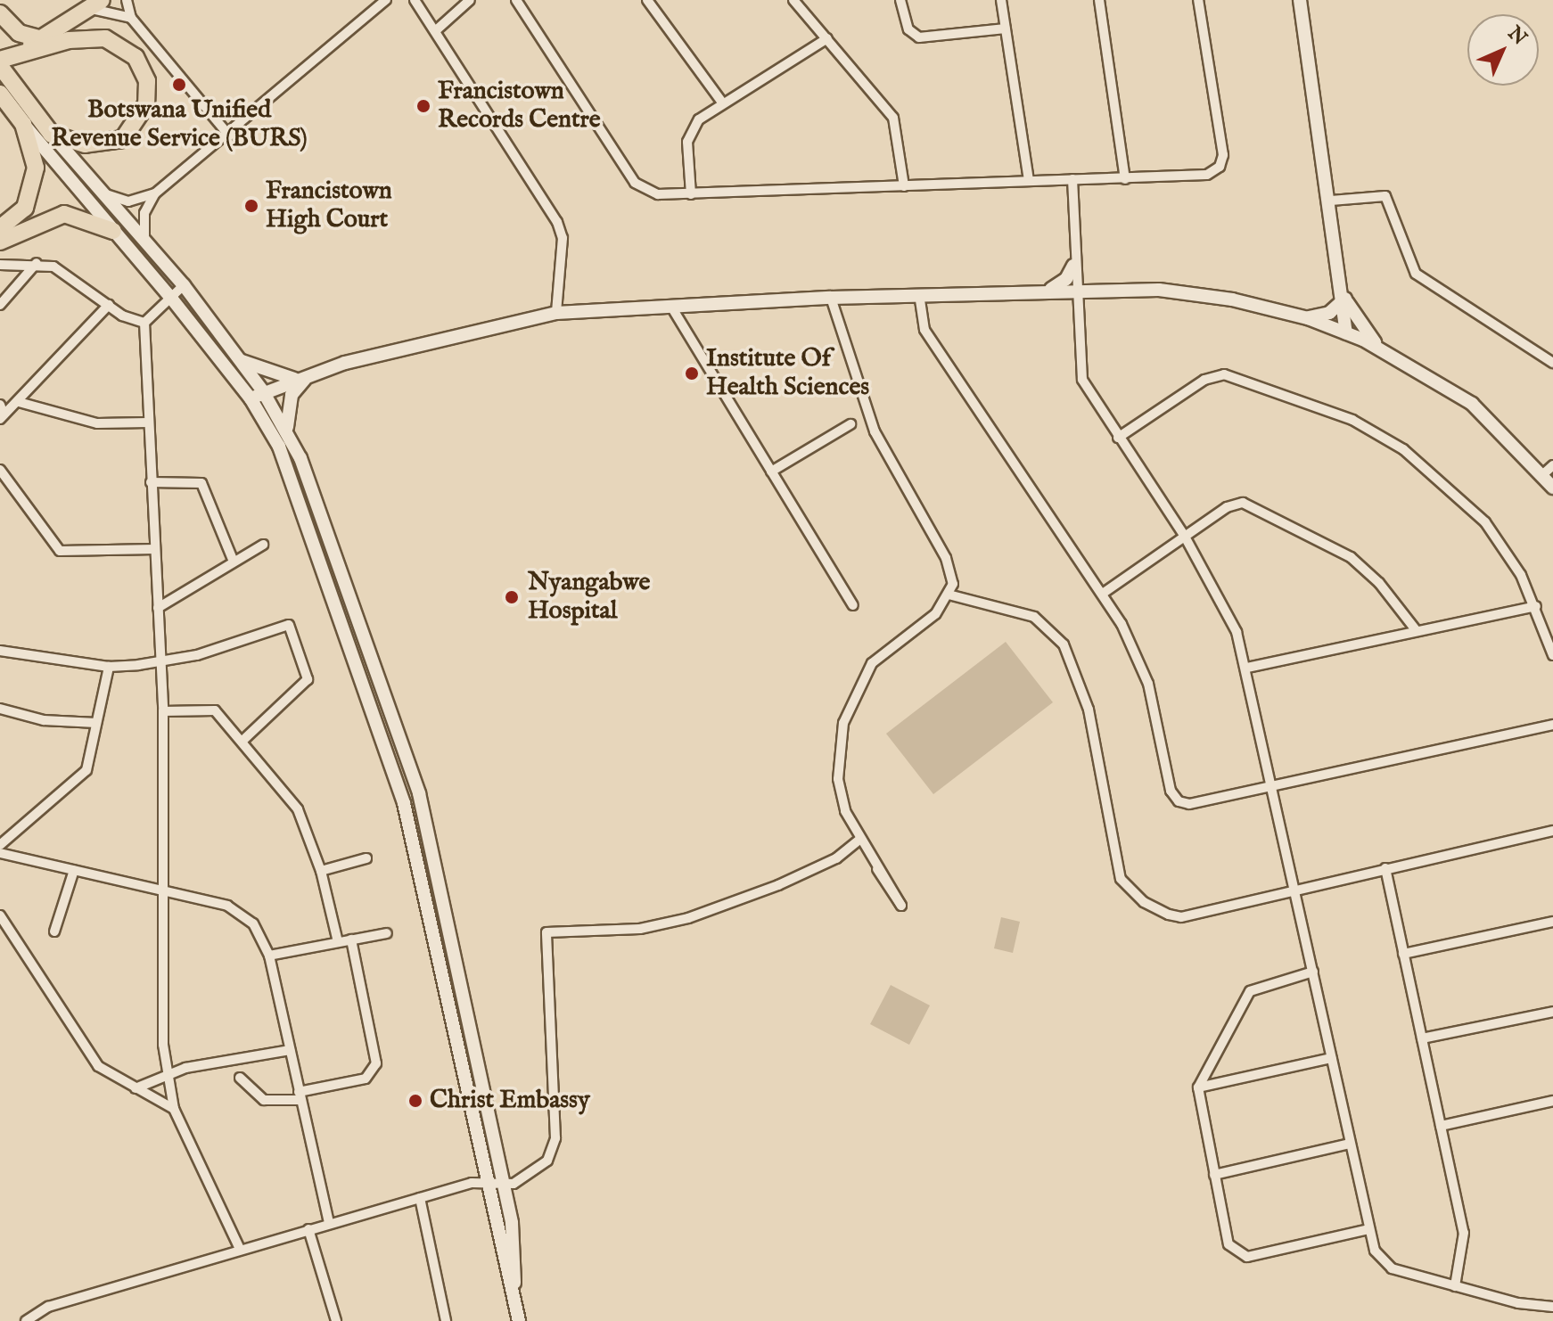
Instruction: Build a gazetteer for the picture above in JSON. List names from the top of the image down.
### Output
{
  "places": [
    "Botswana Unified Revenue Service (BURS)",
    "Francistown Records Centre",
    "Francistown High Court",
    "Institute Of Health Sciences",
    "Nyangabwe Hospital",
    "Christ Embassy"
  ],
  "north": "top right"
}
